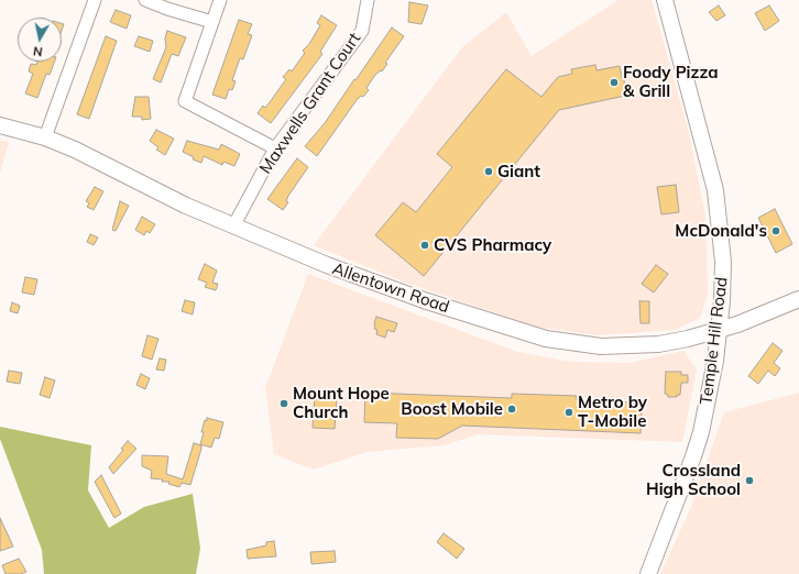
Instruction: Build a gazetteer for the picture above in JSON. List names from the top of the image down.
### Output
{
  "streets": {
    "main road": ["Allentown Road", "Temple Hill Road"],
    "street": ["Maxwells Grant Court"]
  },
  "crossings": [
    ["Maxwells Grant Court", "Allentown Road"],
    ["Allentown Road", "Temple Hill Road"]
  ],
  "places": [
    "Foody Pizza & Grill",
    "Giant",
    "McDonald's",
    "CVS Pharmacy",
    "Mount Hope Church",
    "Boost Mobile",
    "Metro by T-Mobile",
    "Crossland High School"
  ],
  "north": "bottom"
}
